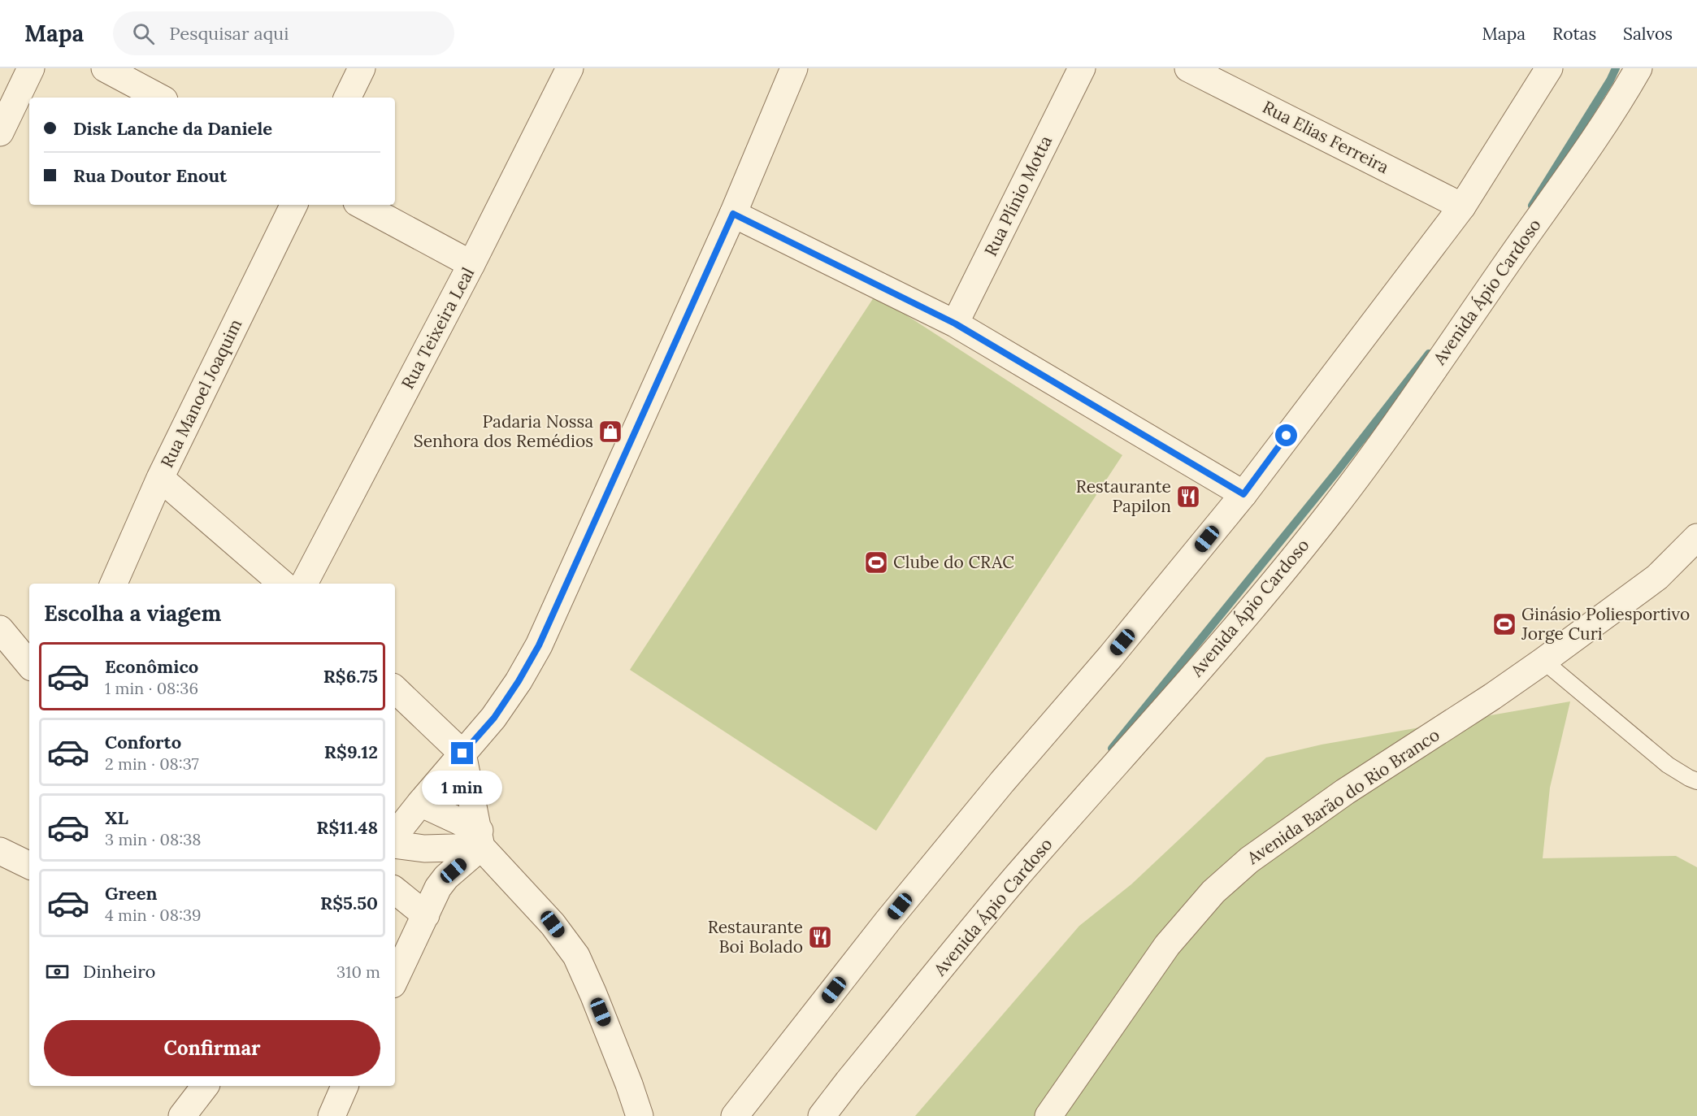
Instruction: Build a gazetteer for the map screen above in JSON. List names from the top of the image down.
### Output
{
  "streets": {
    "street": [
      "Rua Elias Ferreira",
      "Rua Plínio Motta",
      "Avenida Ápio Cardoso",
      "Rua Teixeira Leal",
      "Rua Manoel Joaquim",
      "Avenida Barão do Rio Branco"
    ]
  },
  "places": {
    "shop": ["Padaria Nossa Senhora dos Remédios"],
    "restaurant": ["Restaurante Papilon", "Restaurante Boi Bolado"],
    "sports": ["Clube do CRAC", "Ginásio Poliesportivo Jorge Curi"]
  },
  "page": {
    "header": "Mapa",
    "search": "Pesquisar aqui",
    "nav": ["Mapa", "Rotas", "Salvos"],
    "banner": ["Disk Lanche da Daniele", "Rua Doutor Enout"],
    "heading": "Escolha a viagem",
    "list": [
      {
        "name": "Econômico",
        "note": "1 min · 08:36",
        "value": "R$6.75"
      },
      {
        "name": "Conforto",
        "note": "2 min · 08:37",
        "value": "R$9.12"
      },
      {
        "name": "XL",
        "note": "3 min · 08:38",
        "value": "R$11.48"
      },
      {
        "name": "Green",
        "note": "4 min · 08:39",
        "value": "R$5.50"
      }
    ],
    "bubble": "1 min",
    "pay": ["Dinheiro", "310 m"],
    "buttons": "Confirmar"
  }
}
